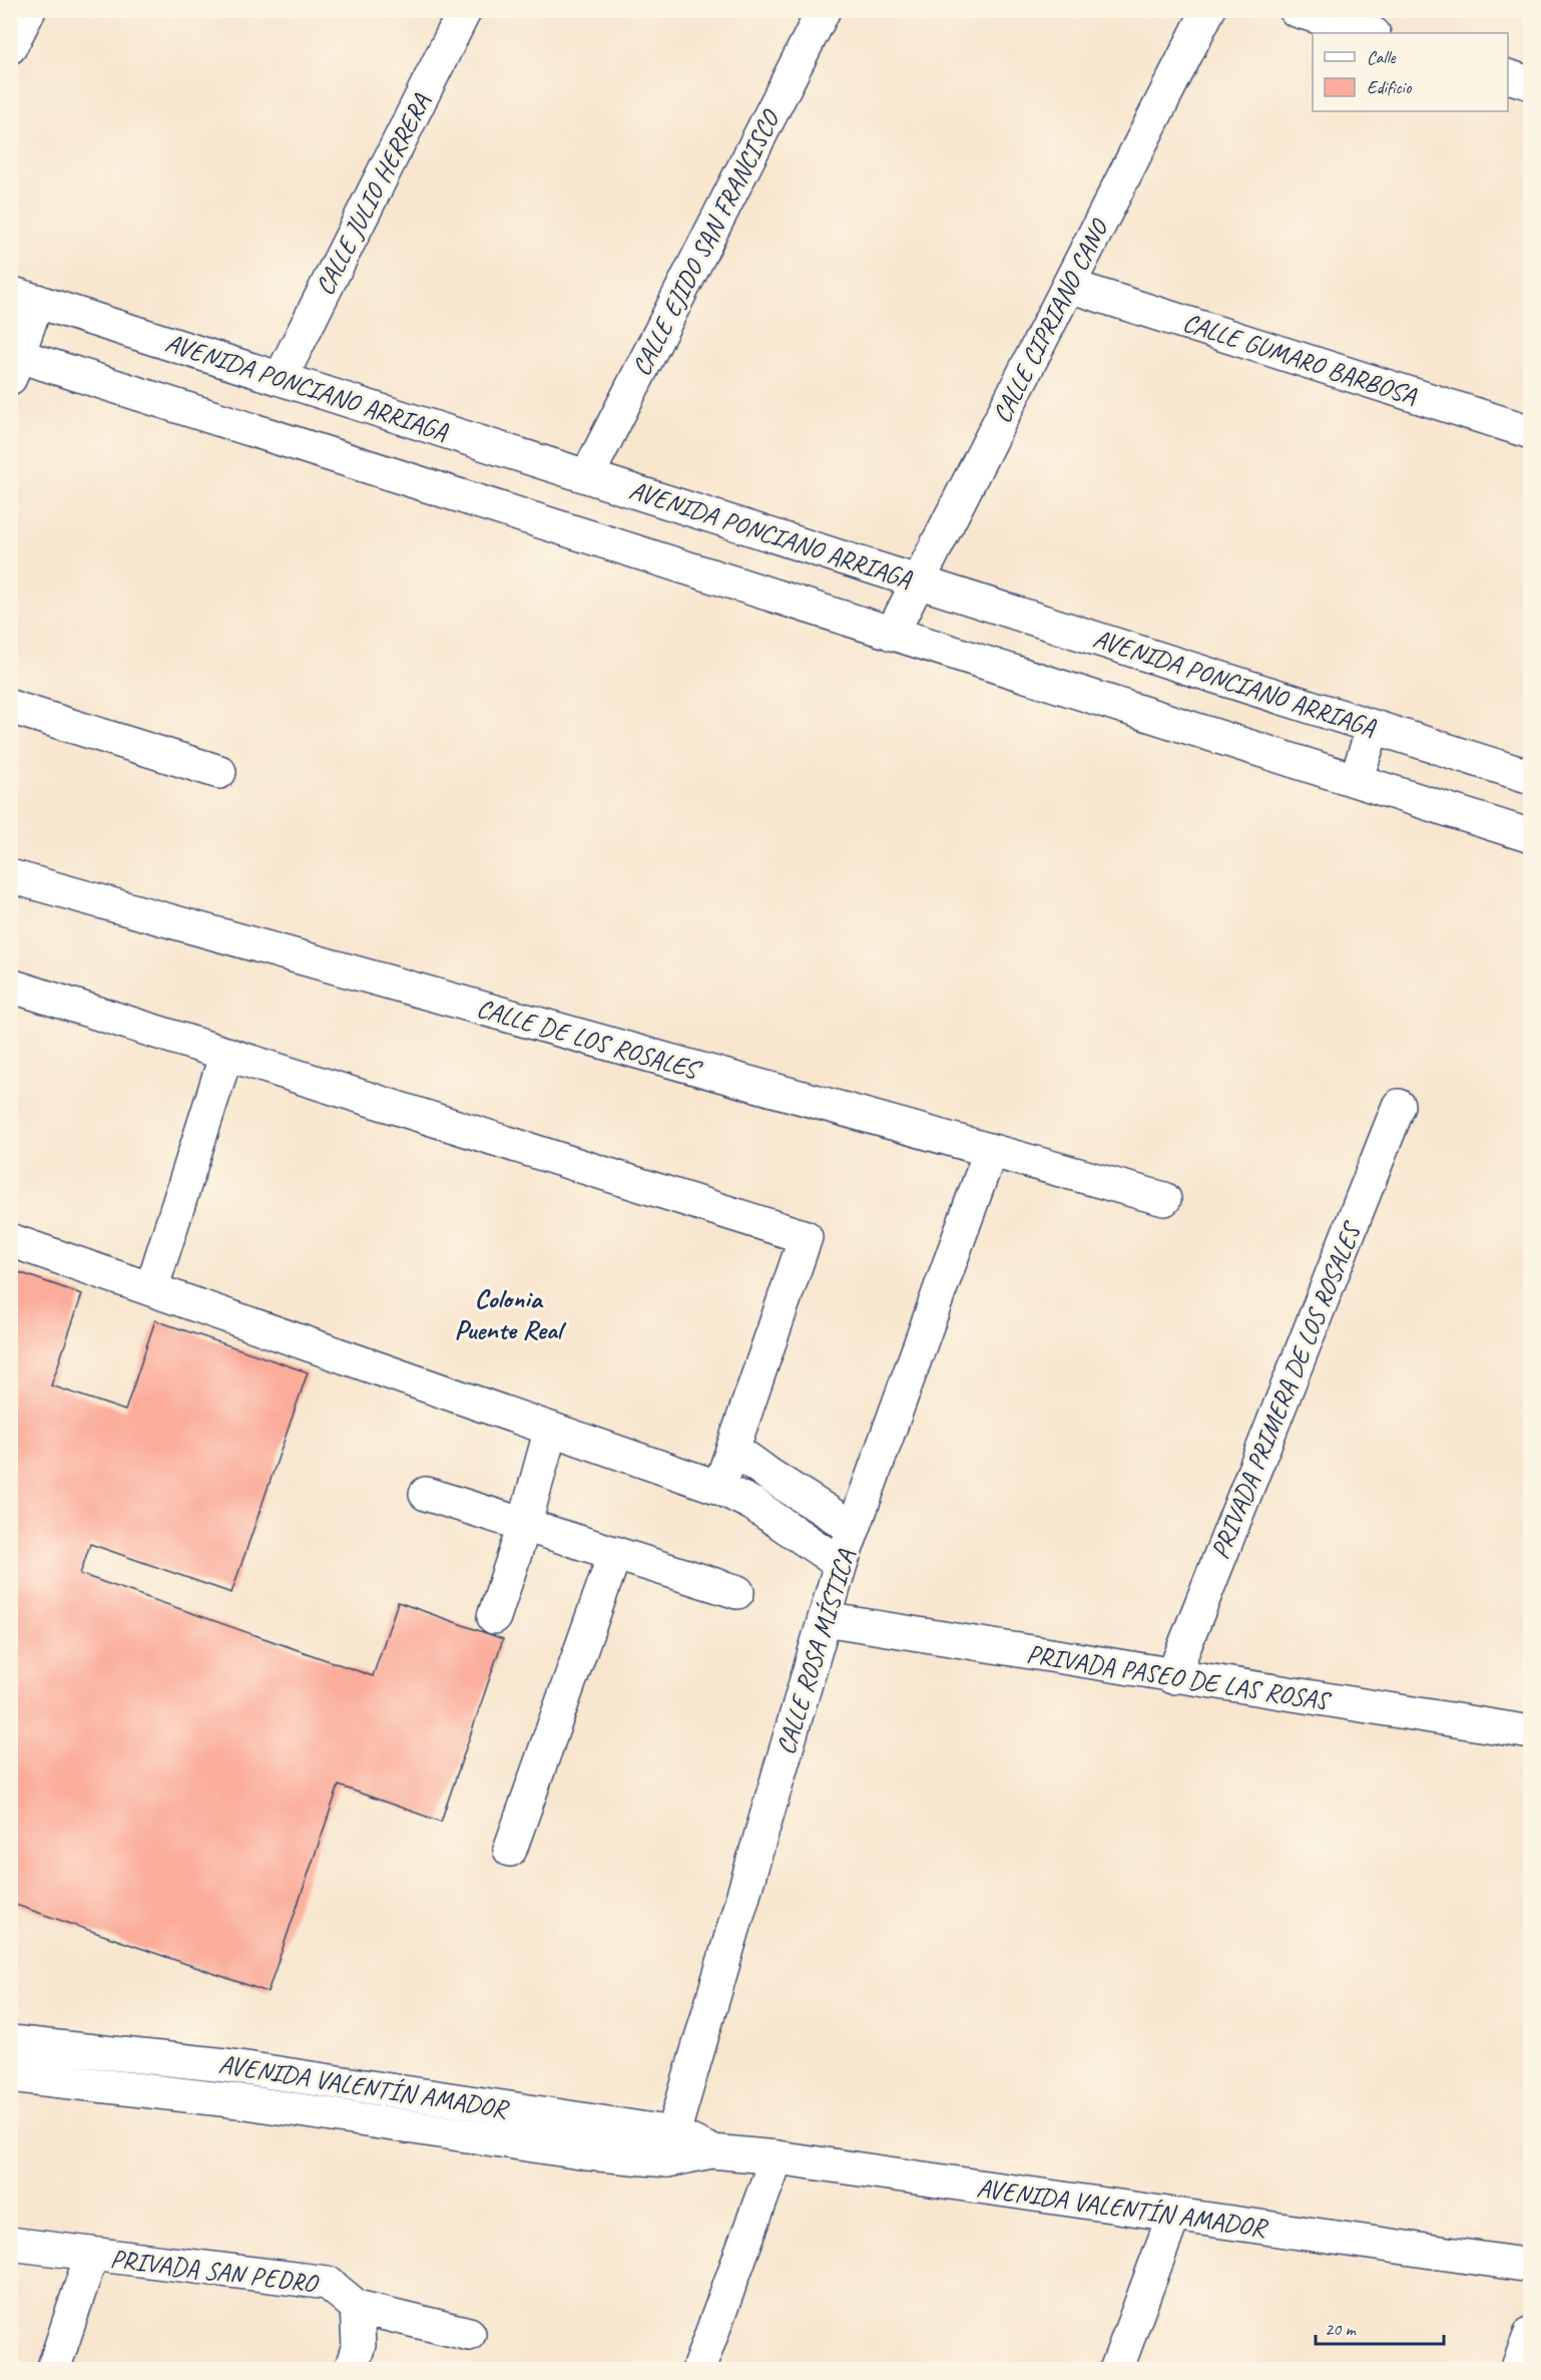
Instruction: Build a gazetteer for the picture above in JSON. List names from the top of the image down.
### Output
{
  "streets": {
    "street": [
      "CALLE JULIO HERRERA",
      "CALLE EJIDO SAN FRANCISCO",
      "CALLE CIPRIANO CANO",
      "CALLE GUMARO BARBOSA",
      "AVENIDA PONCIANO ARRIAGA",
      "CALLE DE LOS ROSALES",
      "PRIVADA PRIMERA DE LOS ROSALES",
      "CALLE ROSA MÍSTICA",
      "PRIVADA PASEO DE LAS ROSAS",
      "AVENIDA VALENTÍN AMADOR",
      "PRIVADA SAN PEDRO"
    ]
  },
  "crossings": [
    ["CALLE JULIO HERRERA", "AVENIDA PONCIANO ARRIAGA"],
    ["CALLE EJIDO SAN FRANCISCO", "AVENIDA PONCIANO ARRIAGA"],
    ["CALLE CIPRIANO CANO", "CALLE GUMARO BARBOSA"],
    ["CALLE CIPRIANO CANO", "AVENIDA PONCIANO ARRIAGA"],
    ["CALLE DE LOS ROSALES", "CALLE ROSA MÍSTICA"],
    ["PRIVADA PRIMERA DE LOS ROSALES", "PRIVADA PASEO DE LAS ROSAS"],
    ["CALLE ROSA MÍSTICA", "PRIVADA PASEO DE LAS ROSAS"],
    ["CALLE ROSA MÍSTICA", "AVENIDA VALENTÍN AMADOR"]
  ],
  "districts": ["Colonia Puente Real"],
  "legend": ["Calle", "Edificio"],
  "scale_bar": "20 m"
}
